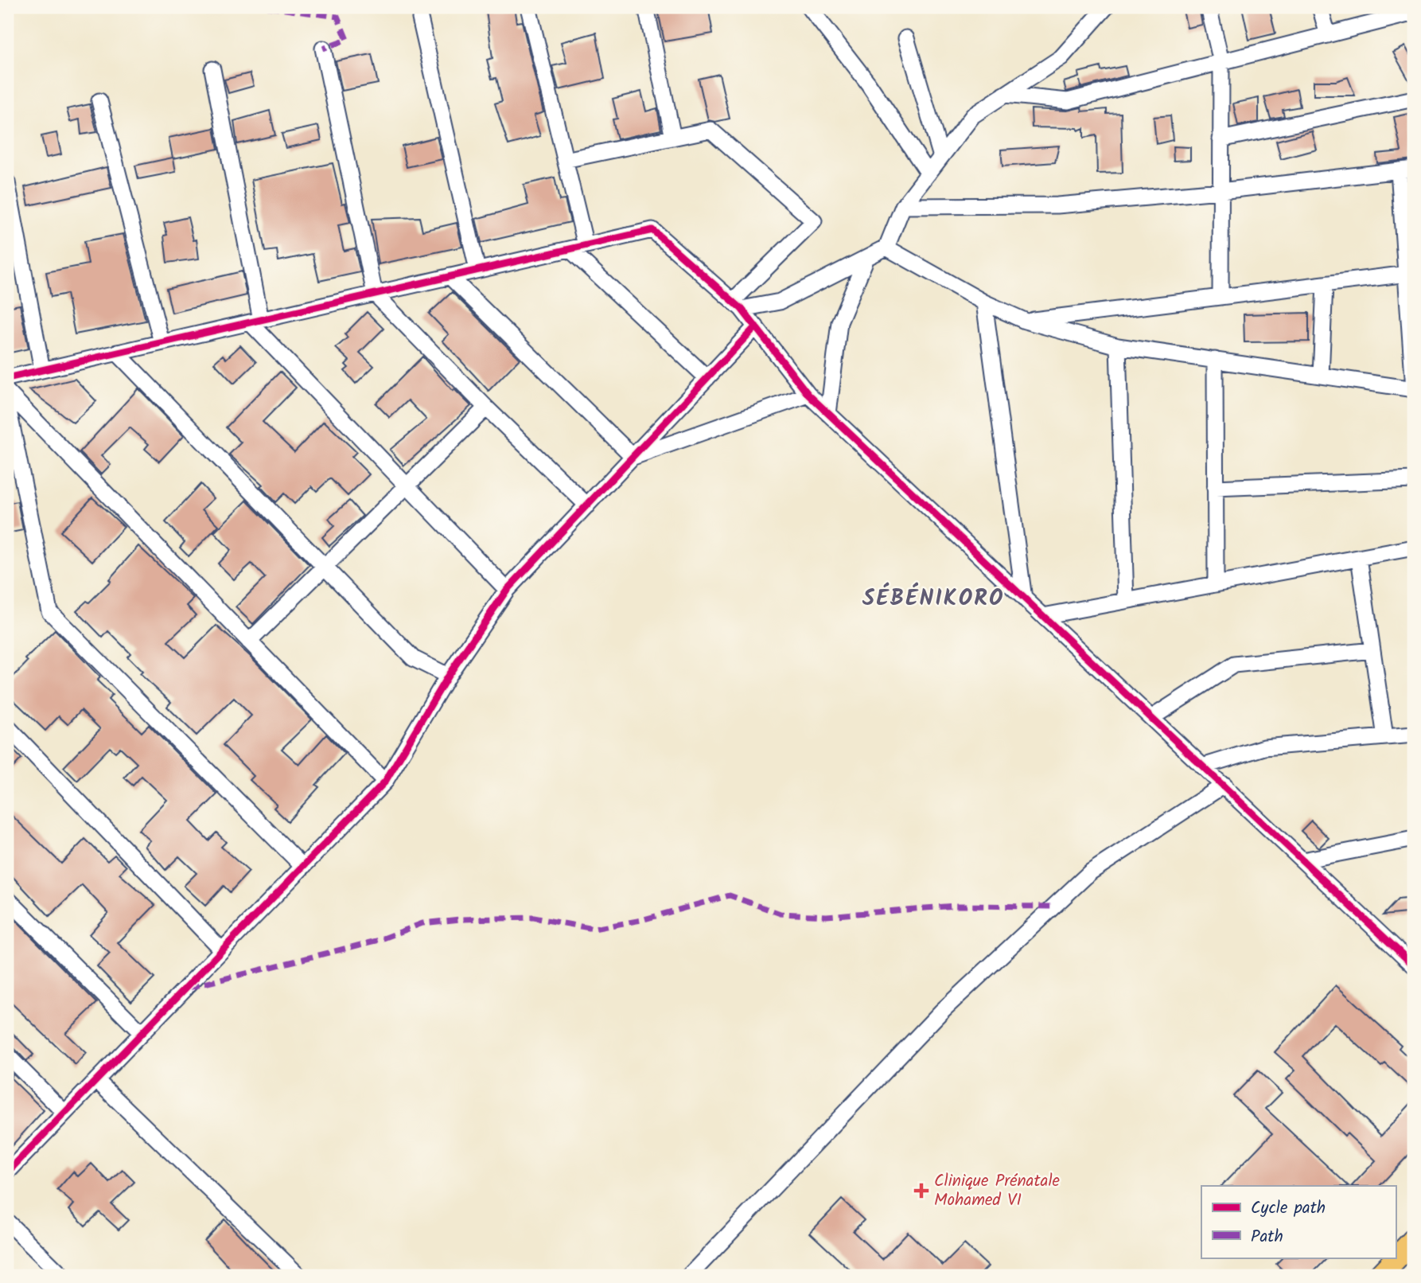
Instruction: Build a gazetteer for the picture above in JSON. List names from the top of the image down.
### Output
{
  "districts": ["SÉBÉNIKORO"],
  "places": {
    "health": ["Clinique Prénatale Mohamed VI"]
  },
  "legend": ["Cycle path", "Path"]
}
